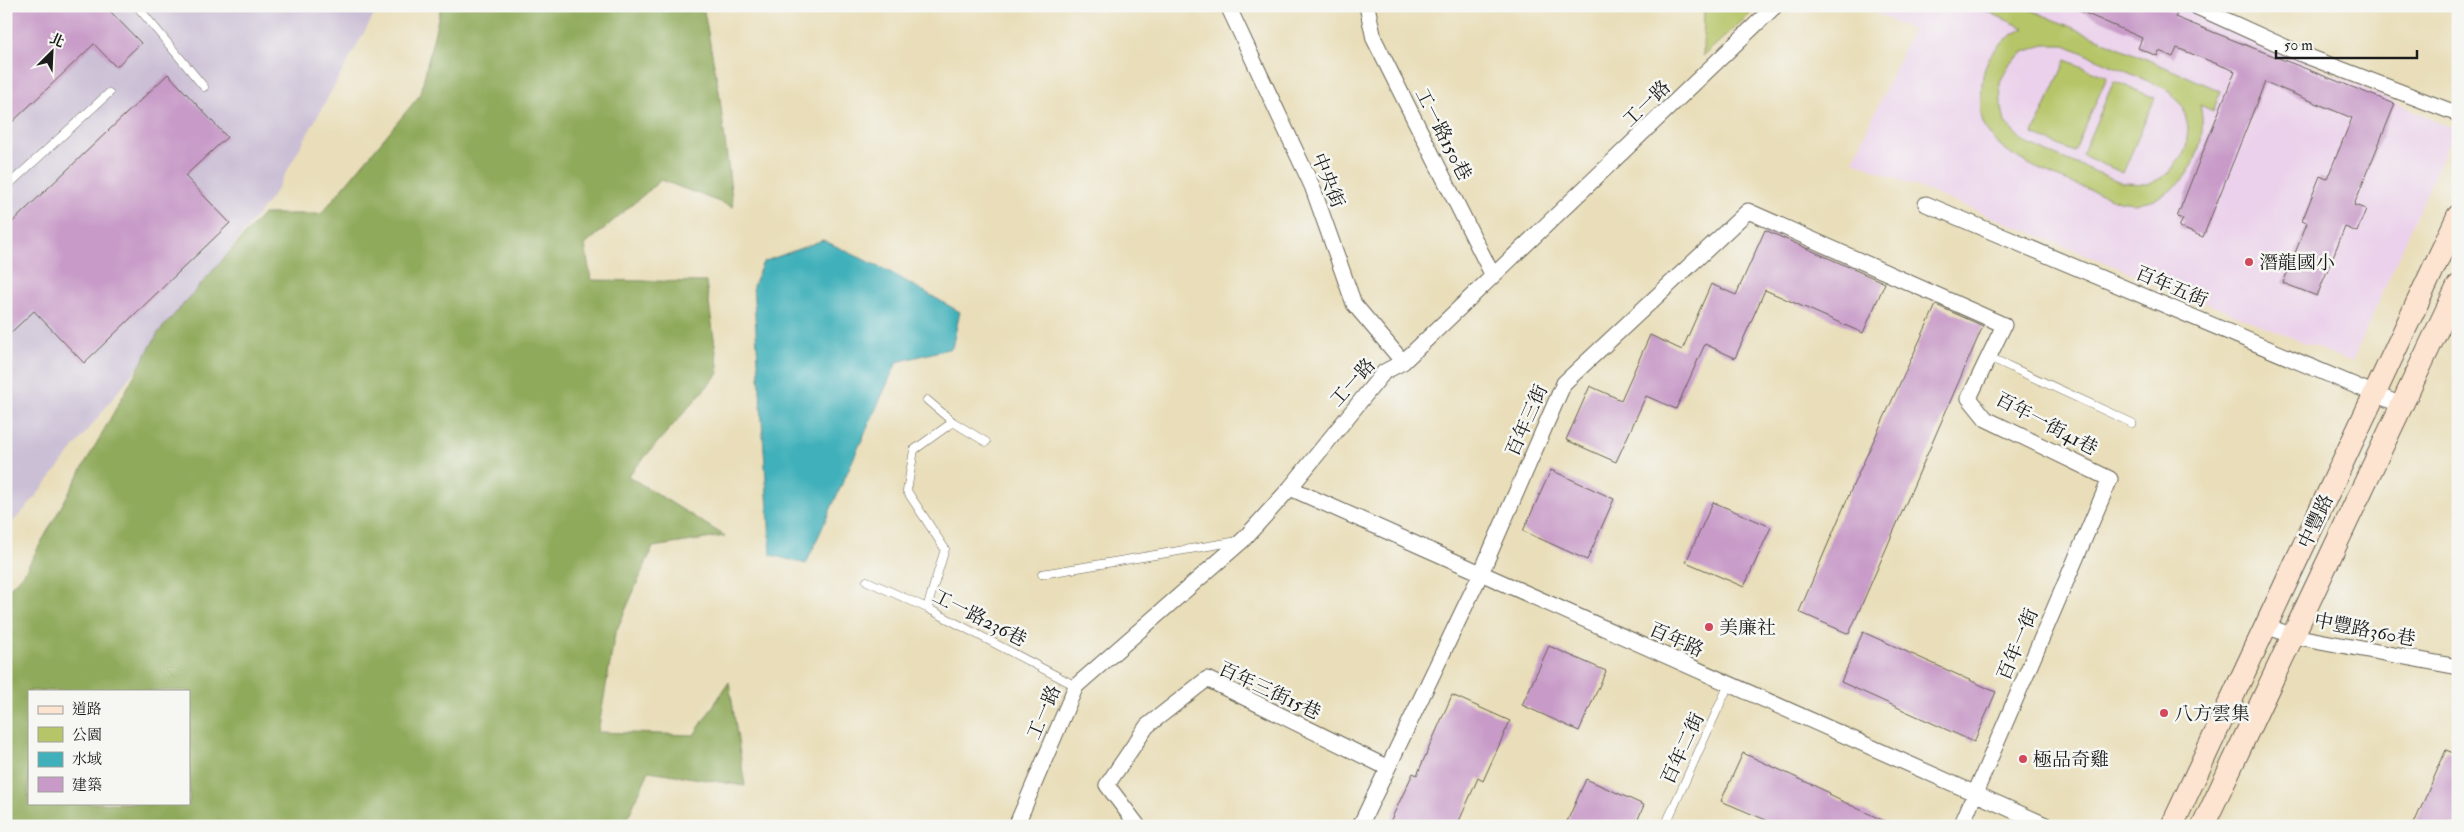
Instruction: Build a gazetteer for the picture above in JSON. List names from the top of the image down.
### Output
{
  "streets": {
    "main road": ["中豐路"],
    "street": [
      "工一路",
      "工一路150巷",
      "中央街",
      "百年五街",
      "百年三街",
      "百年一街41巷",
      "中豐路360巷",
      "百年路",
      "百年一街",
      "百年三街15巷"
    ],
    "lane": ["工一路236巷", "百年二街"]
  },
  "crossings": [
    ["工一路", "工一路150巷"],
    ["工一路", "中央街"],
    ["工一路", "工一路236巷"],
    ["工一路", "百年路"],
    ["百年五街", "中豐路"],
    ["百年三街", "百年一街41巷"],
    ["百年三街", "百年路"],
    ["百年三街", "百年三街15巷"],
    ["百年一街41巷", "百年一街"],
    ["中豐路", "中豐路360巷"],
    ["百年路", "百年一街"],
    ["百年路", "百年二街"]
  ],
  "places": [
    "潛龍國小",
    "美廉社",
    "八方雲集",
    "極品奇雞"
  ],
  "legend": [
    "道路",
    "公園",
    "水域",
    "建築"
  ],
  "scale_bar": "50 m",
  "north": "top right"
}
